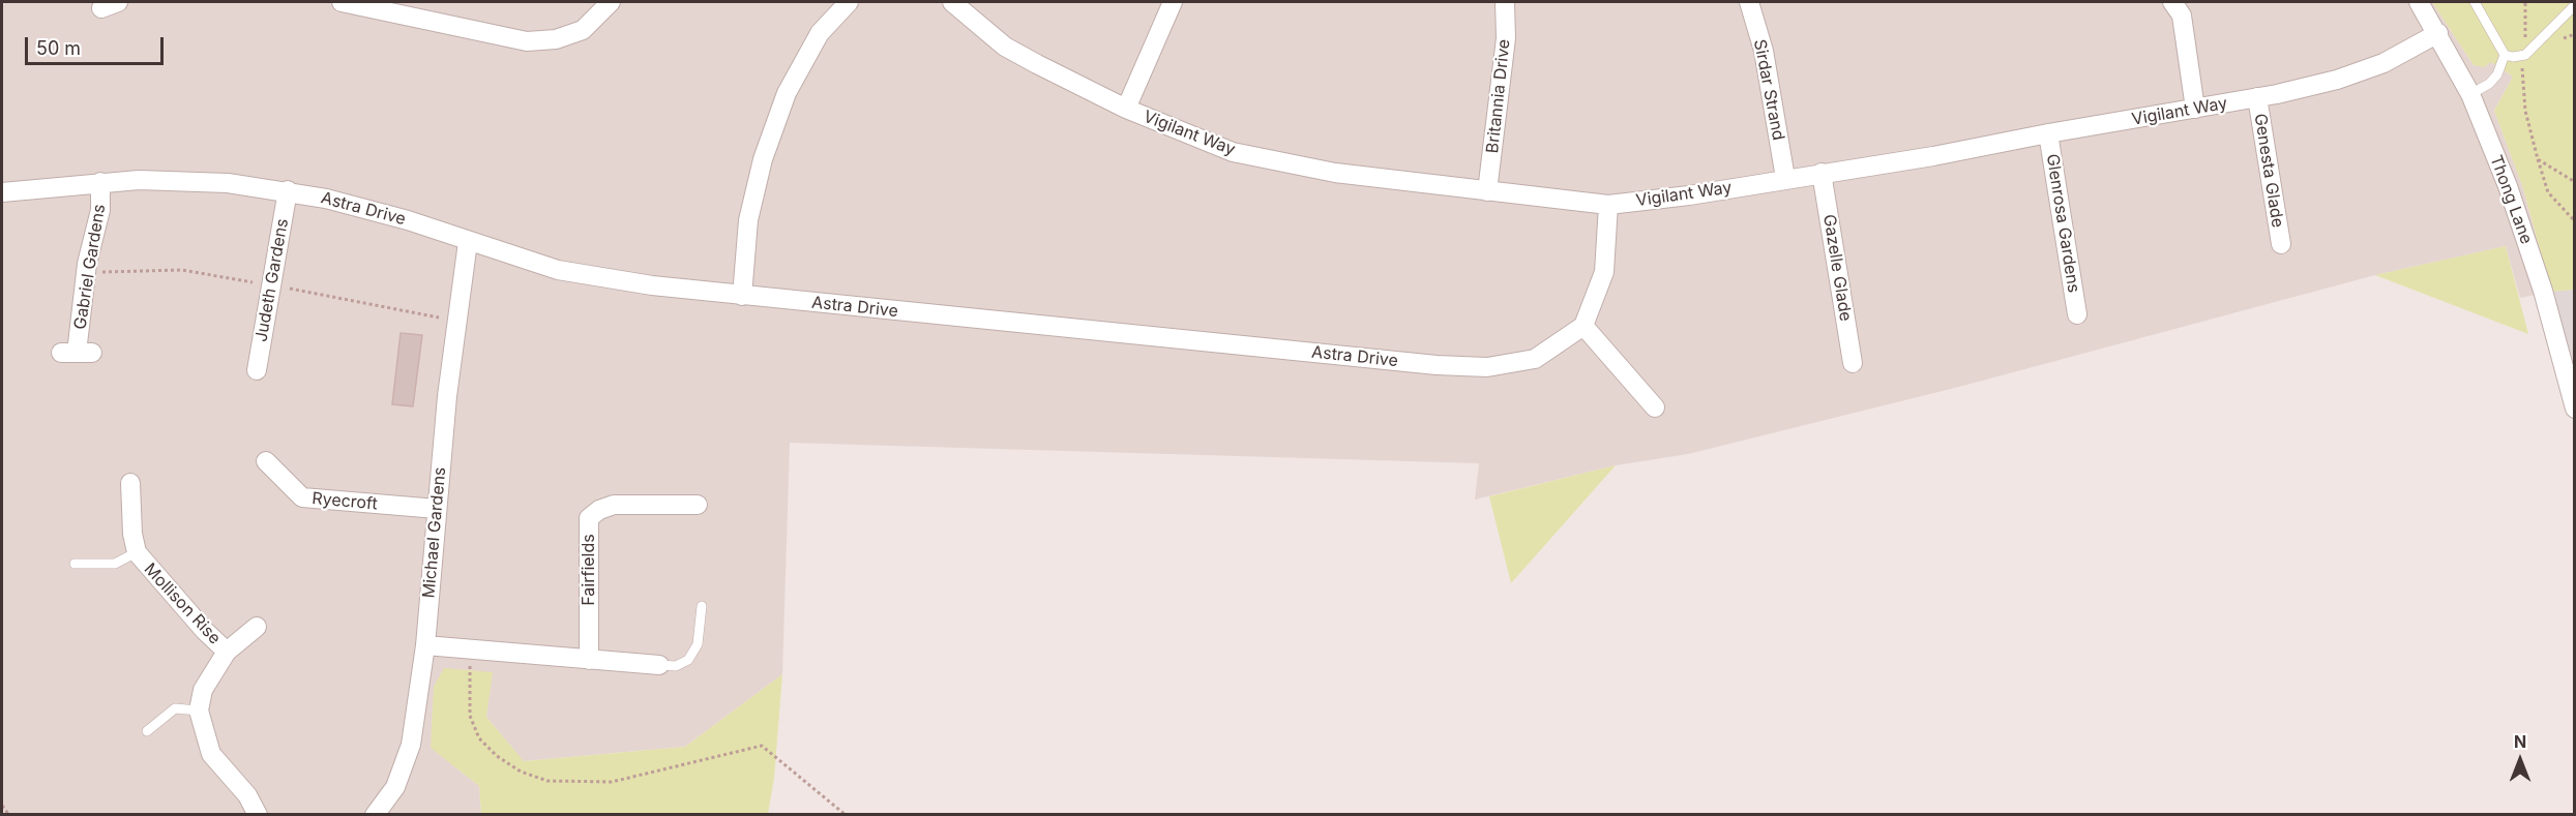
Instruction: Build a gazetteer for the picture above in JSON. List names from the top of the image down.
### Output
{
  "streets": {
    "street": [
      "Sirdar Strand",
      "Britannia Drive",
      "Vigilant Way",
      "Genesta Glade",
      "Thong Lane",
      "Astra Drive",
      "Glenrosa Gardens",
      "Gabriel Gardens",
      "Gazelle Glade",
      "Judeth Gardens",
      "Ryecroft",
      "Michael Gardens",
      "Fairfields",
      "Mollison Rise"
    ]
  },
  "crossings": [
    ["Sirdar Strand", "Vigilant Way"],
    ["Britannia Drive", "Vigilant Way"],
    ["Vigilant Way", "Genesta Glade"],
    ["Vigilant Way", "Thong Lane"],
    ["Vigilant Way", "Glenrosa Gardens"],
    ["Vigilant Way", "Gazelle Glade"],
    ["Astra Drive", "Gabriel Gardens"],
    ["Astra Drive", "Judeth Gardens"],
    ["Astra Drive", "Michael Gardens"],
    ["Ryecroft", "Michael Gardens"]
  ],
  "scale_bar": "50 m",
  "north": "top"
}
